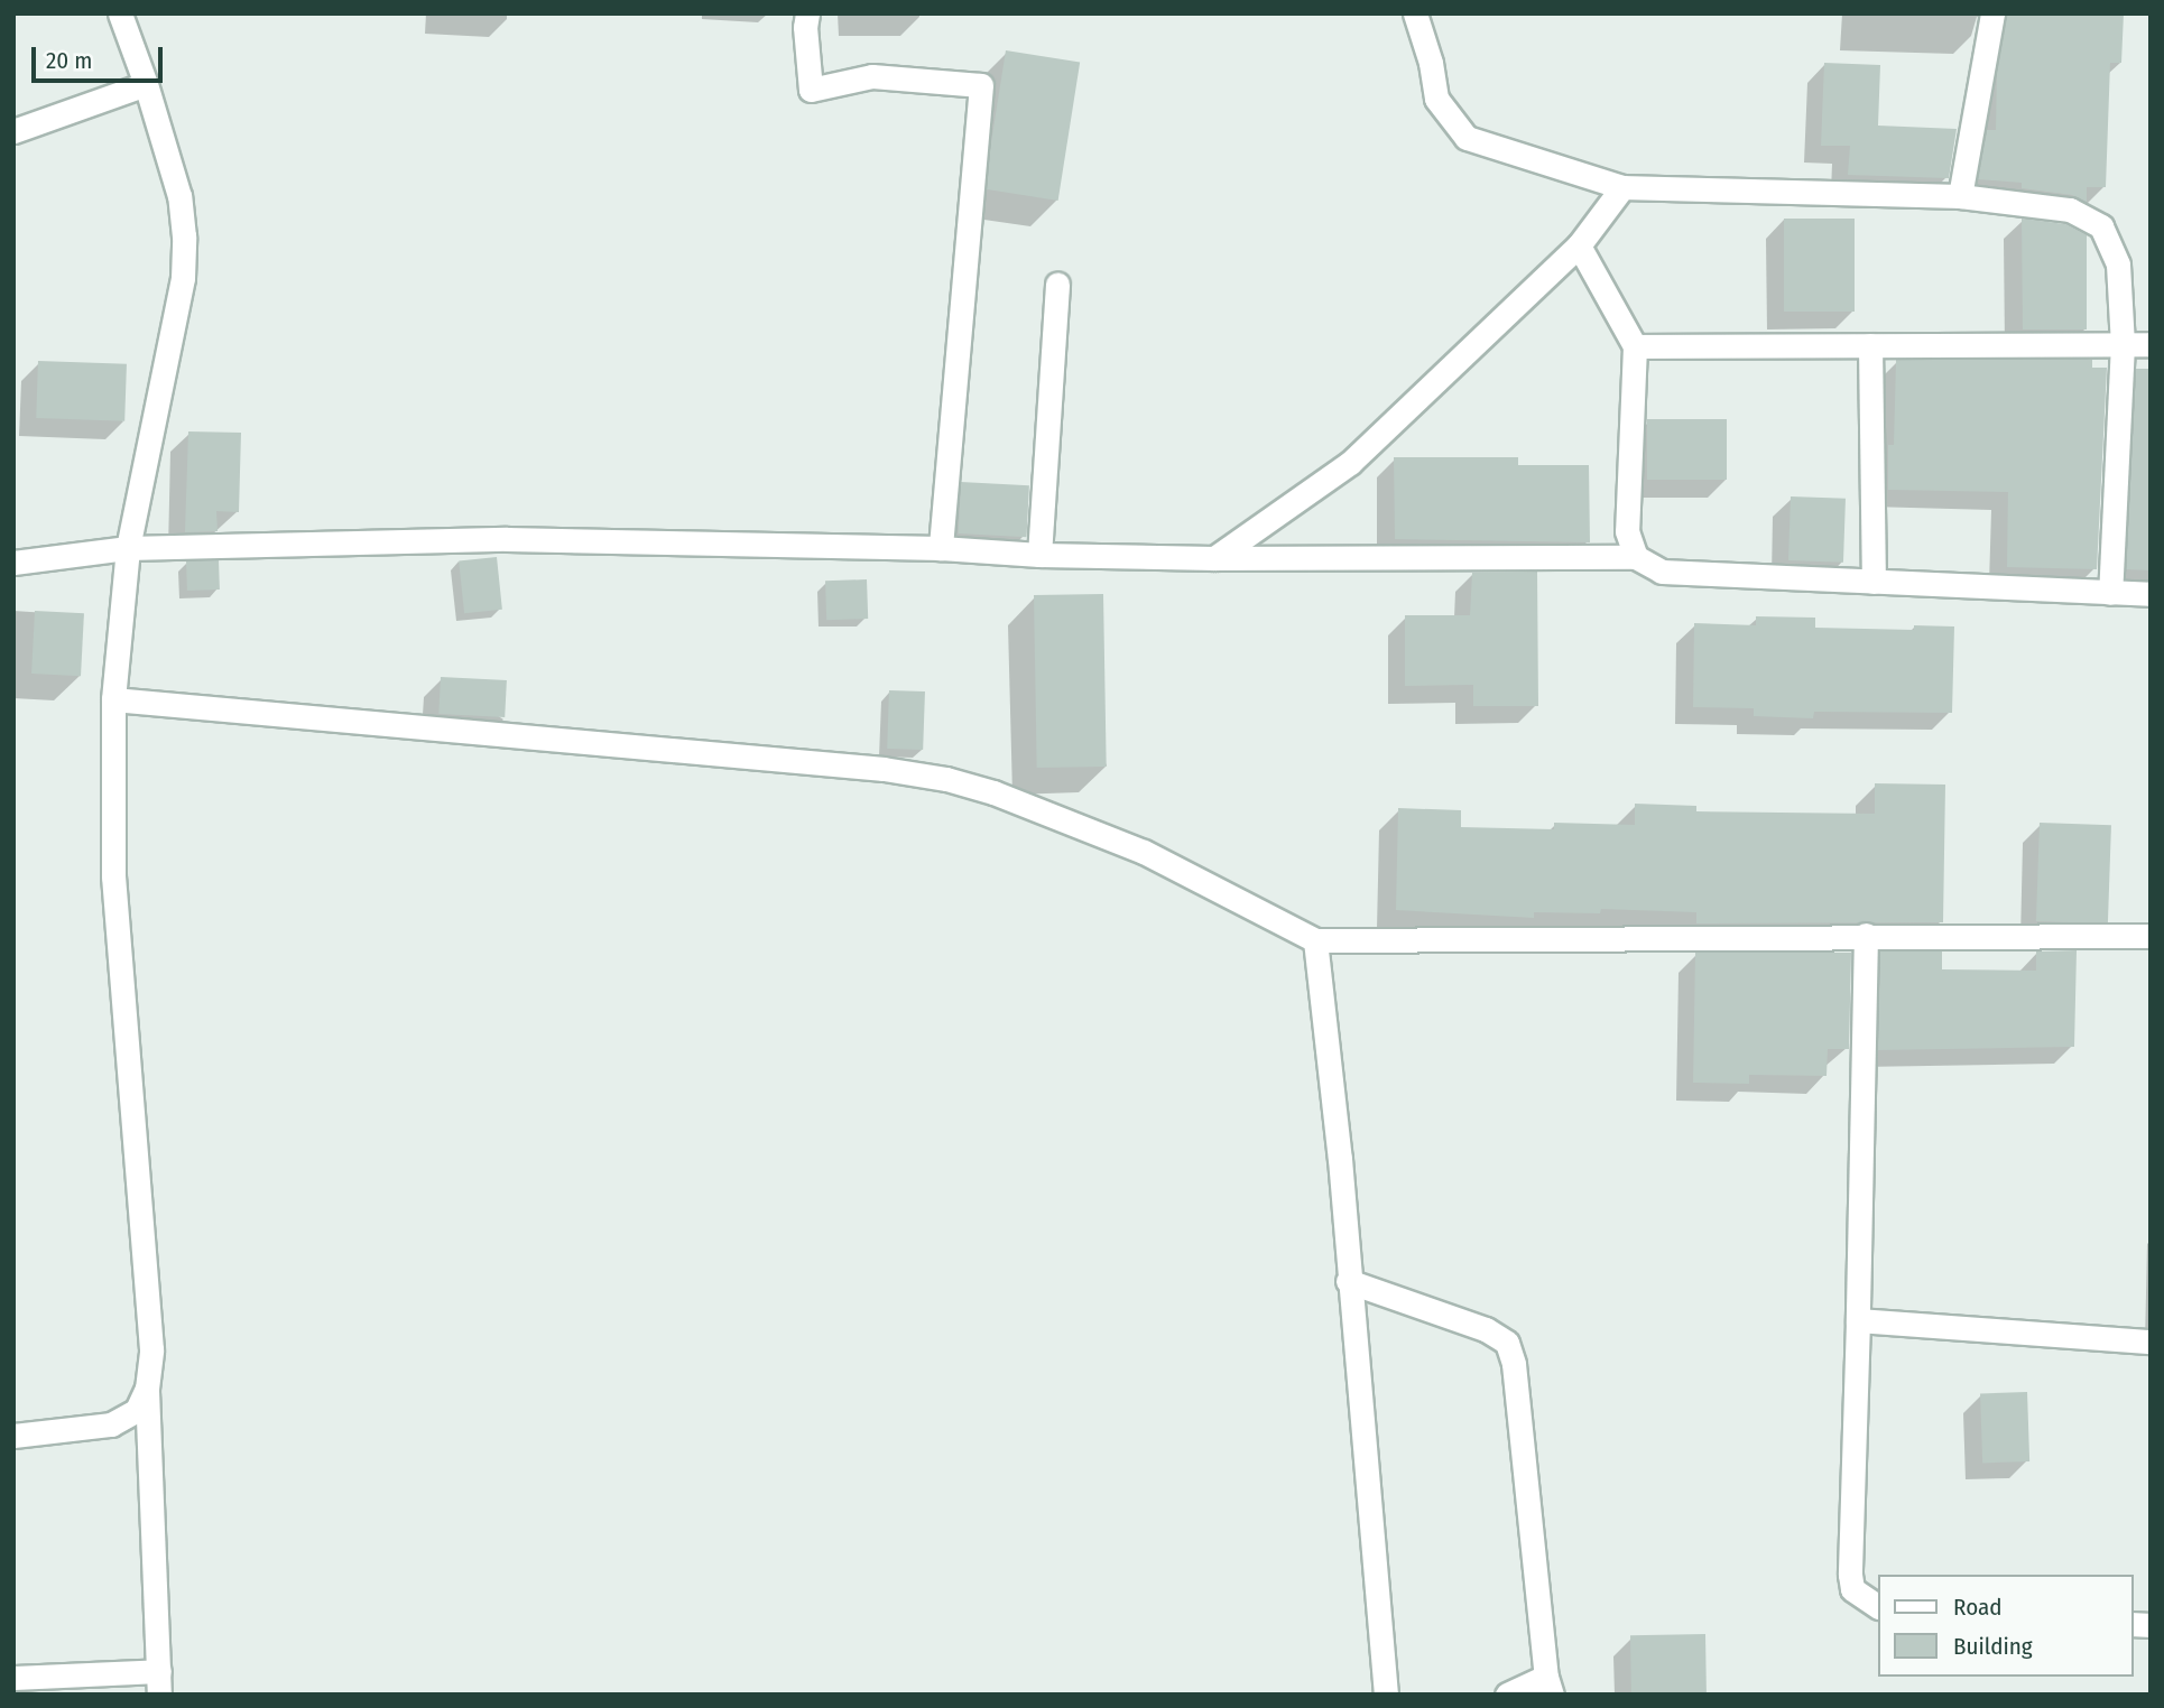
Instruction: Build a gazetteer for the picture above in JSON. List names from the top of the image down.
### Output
{
  "legend": ["Road", "Building"],
  "scale_bar": "20 m"
}
